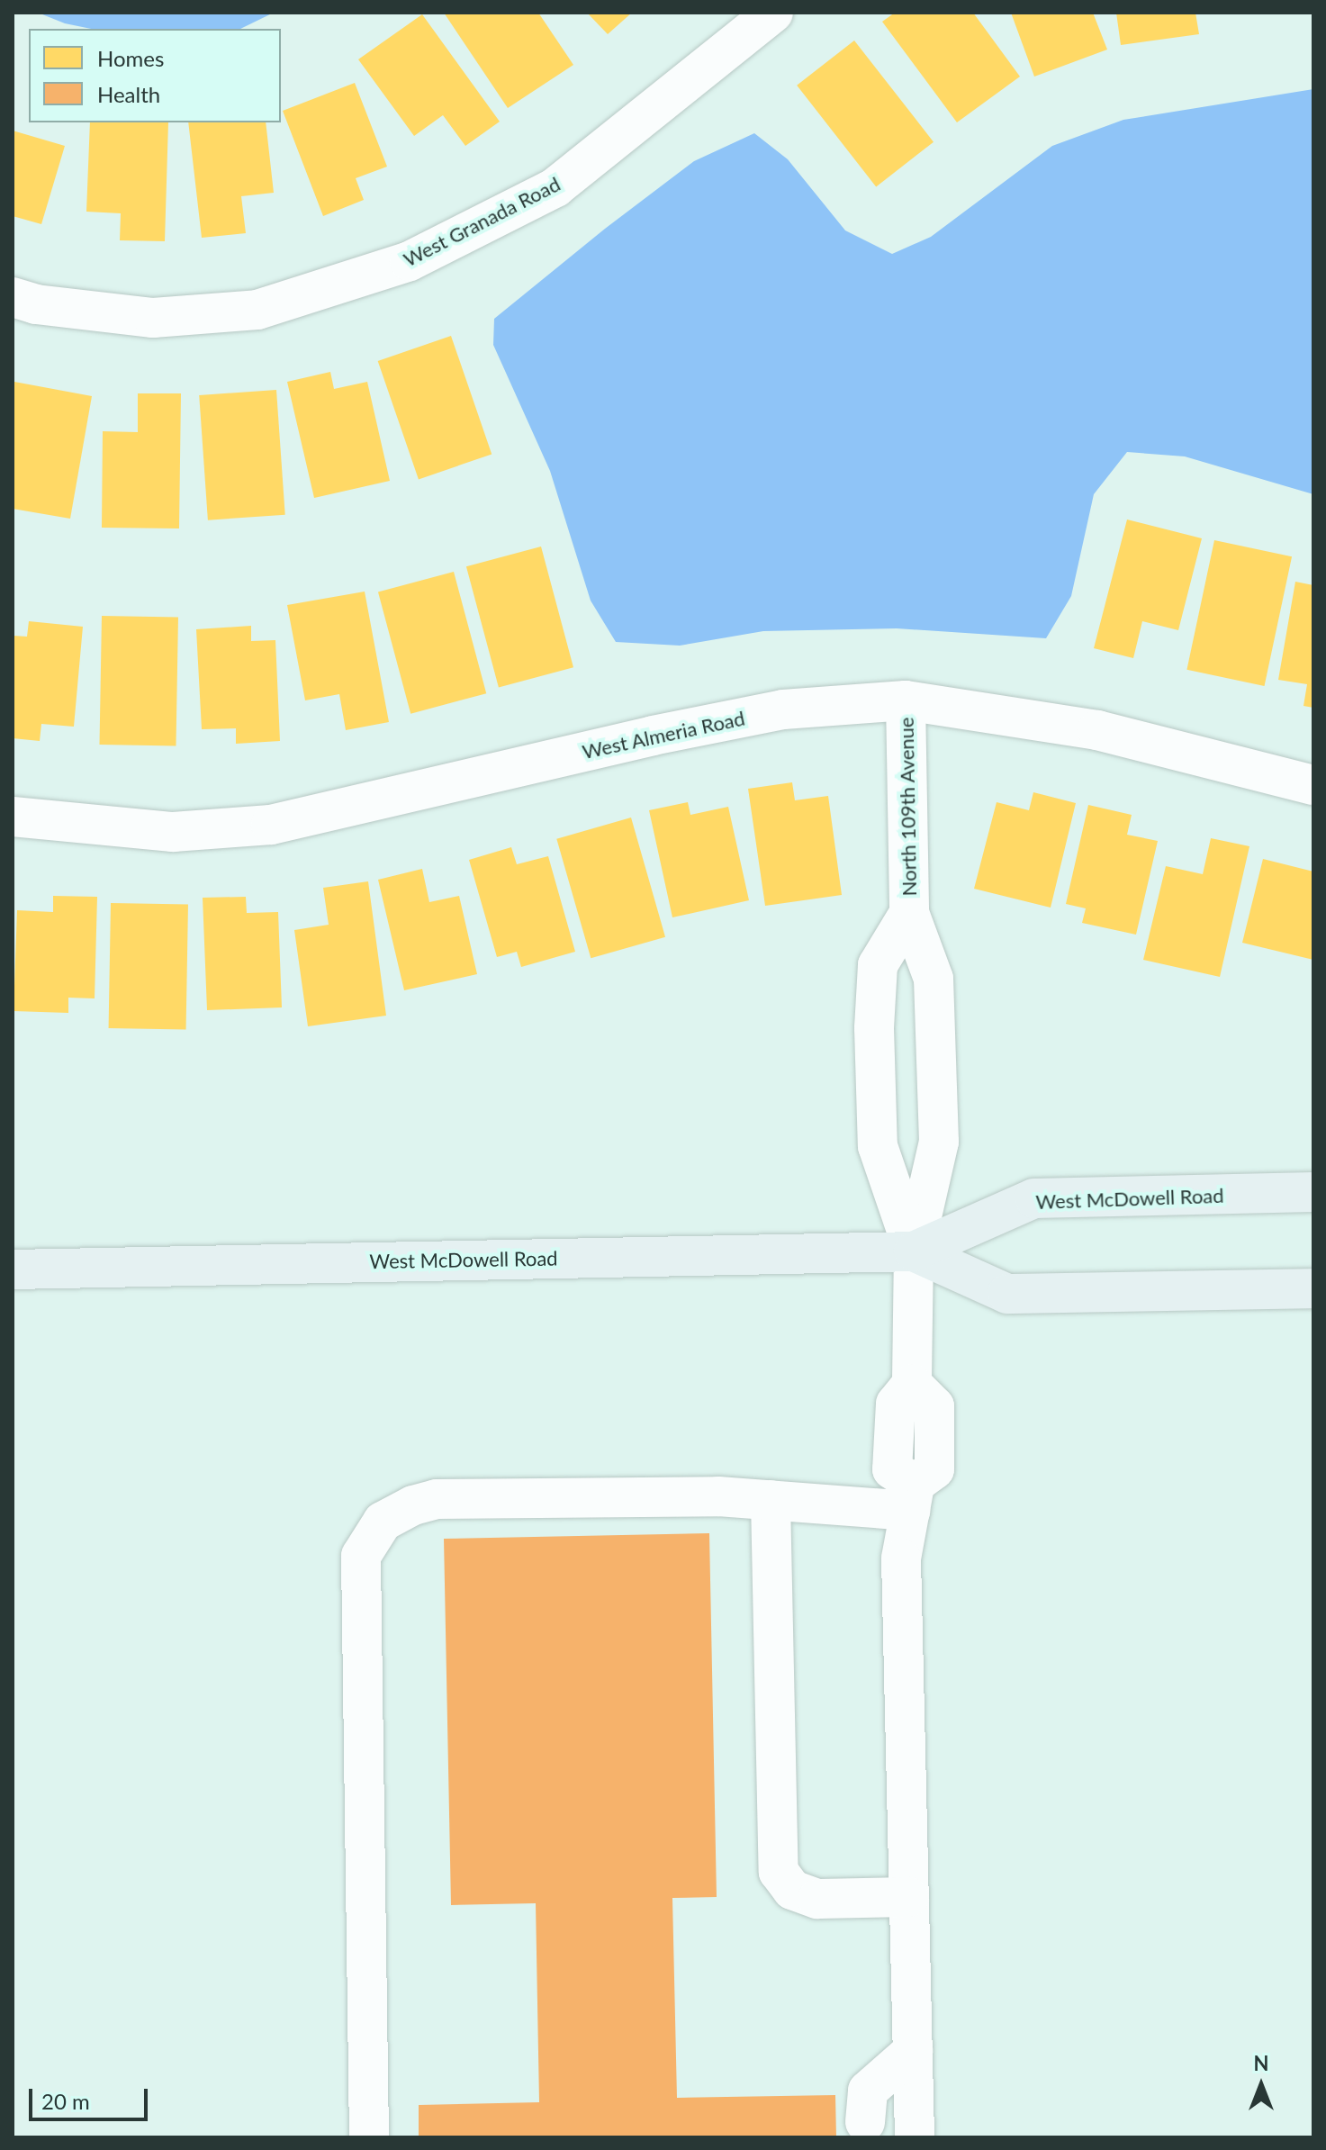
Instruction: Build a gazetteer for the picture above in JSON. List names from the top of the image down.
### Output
{
  "streets": {
    "main road": ["West McDowell Road"],
    "street": ["West Granada Road", "West Almeria Road", "North 109th Avenue"]
  },
  "crossings": [
    ["West Almeria Road", "North 109th Avenue"],
    ["North 109th Avenue", "West McDowell Road"]
  ],
  "legend": ["Homes", "Health"],
  "scale_bar": "20 m",
  "north": "top"
}
